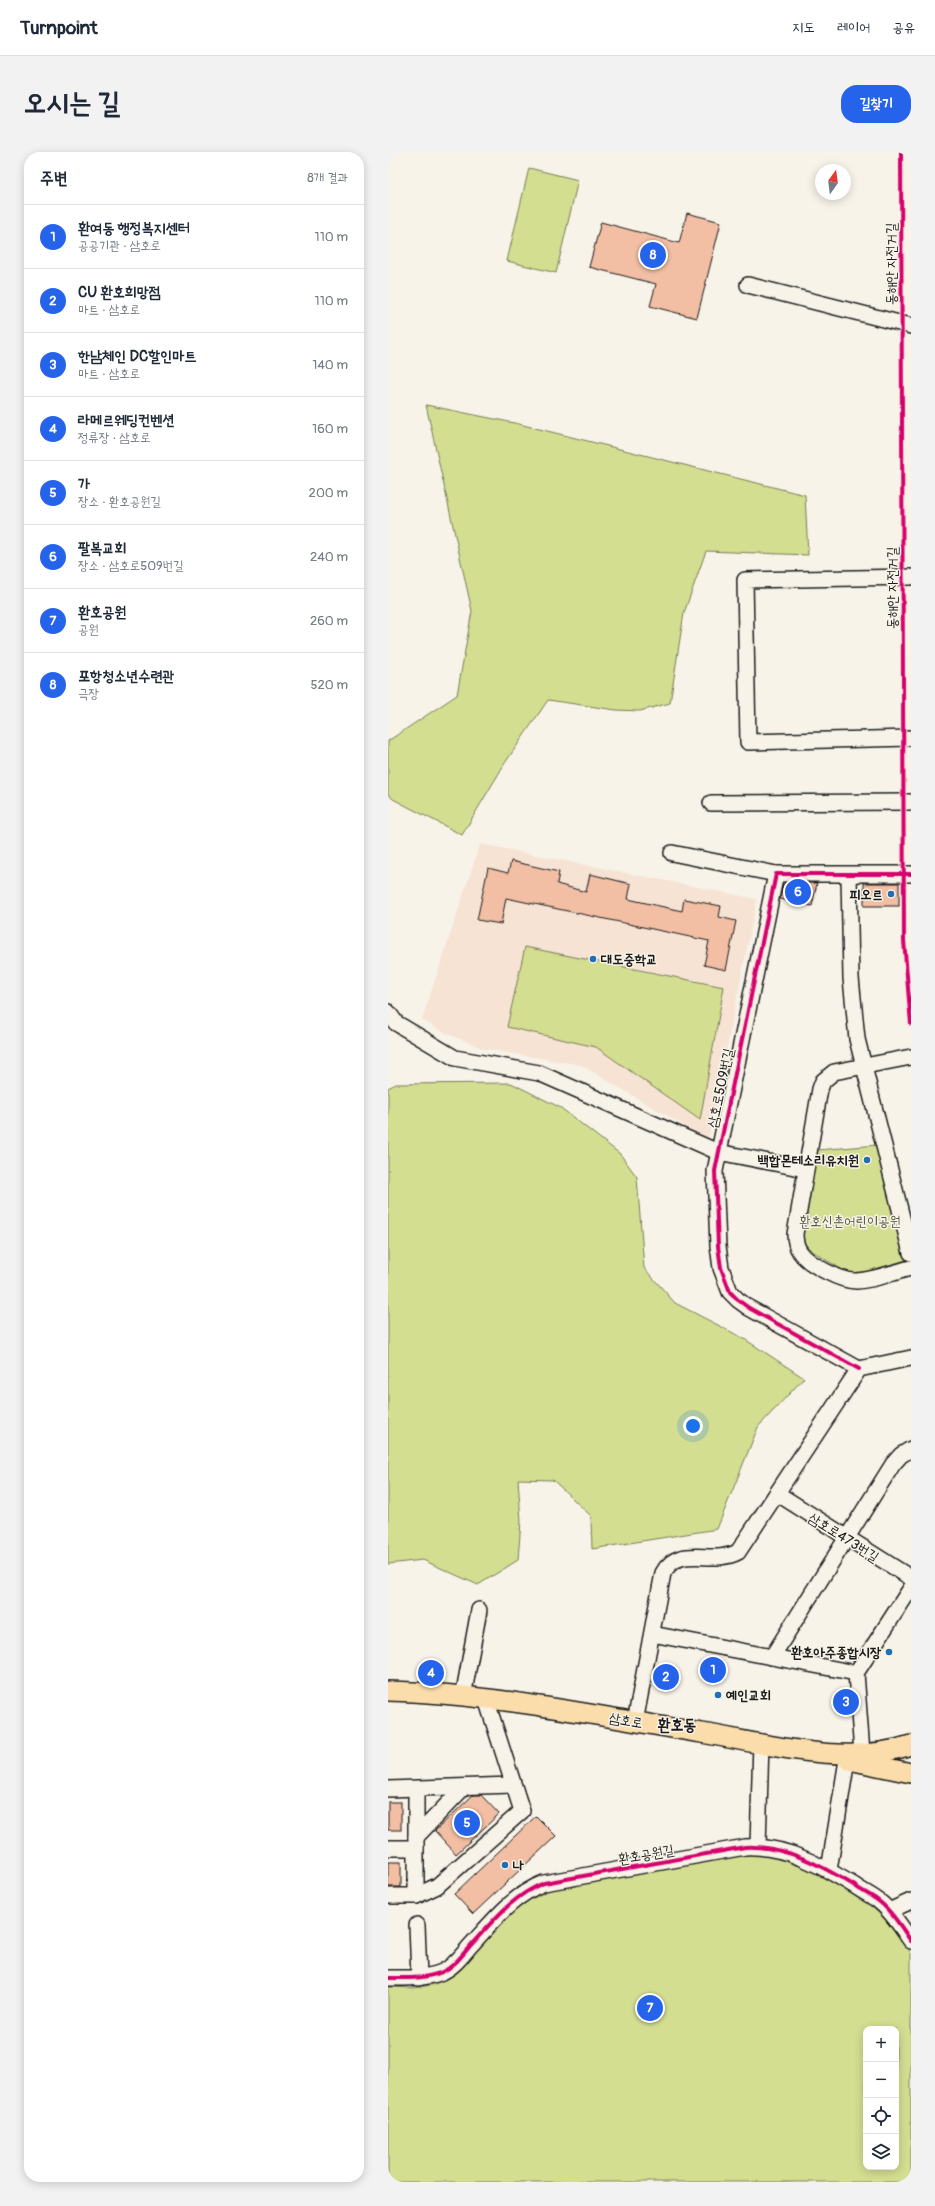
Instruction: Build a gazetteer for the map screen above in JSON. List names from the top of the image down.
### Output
{
  "streets": {
    "main road": ["삼호로"],
    "street": ["삼호로509번길", "삼호로473번길", "환호공원길"],
    "cycle path": ["동해안 자전거길"]
  },
  "districts": ["환호동"],
  "parks": ["환호신촌어린이공원"],
  "places": [
    "피오르",
    "대도중학교",
    "백합몬테소리유치원",
    "환호아주종합시장",
    "예인교회",
    "나"
  ],
  "north": "top",
  "page": {
    "header": "Turnpoint",
    "nav": ["지도", "레이어", "공유"],
    "buttons": "길찾기",
    "title": "오시는 길",
    "heading": ["주변", "8개 결과"],
    "list": [
      {
        "mark": "1",
        "name": "환여동 행정복지센터",
        "note": "공공기관 · 삼호로",
        "value": "110 m"
      },
      {
        "mark": "2",
        "name": "CU 환호희망점",
        "note": "마트 · 삼호로",
        "value": "110 m"
      },
      {
        "mark": "3",
        "name": "한남체인 DC할인마트",
        "note": "마트 · 삼호로",
        "value": "140 m"
      },
      {
        "mark": "4",
        "name": "라메르웨딩컨벤션",
        "note": "정류장 · 삼호로",
        "value": "160 m"
      },
      {
        "mark": "5",
        "name": "가",
        "note": "장소 · 환호공원길",
        "value": "200 m"
      },
      {
        "mark": "6",
        "name": "팔복교회",
        "note": "장소 · 삼호로509번길",
        "value": "240 m"
      },
      {
        "mark": "7",
        "name": "환호공원",
        "note": "공원",
        "value": "260 m"
      },
      {
        "mark": "8",
        "name": "포항청소년수련관",
        "note": "극장",
        "value": "520 m"
      }
    ],
    "pins": [
      "8",
      "6",
      "1",
      "4",
      "2",
      "3",
      "5",
      "7"
    ],
    "map_buttons": ["+", "−"]
  }
}
